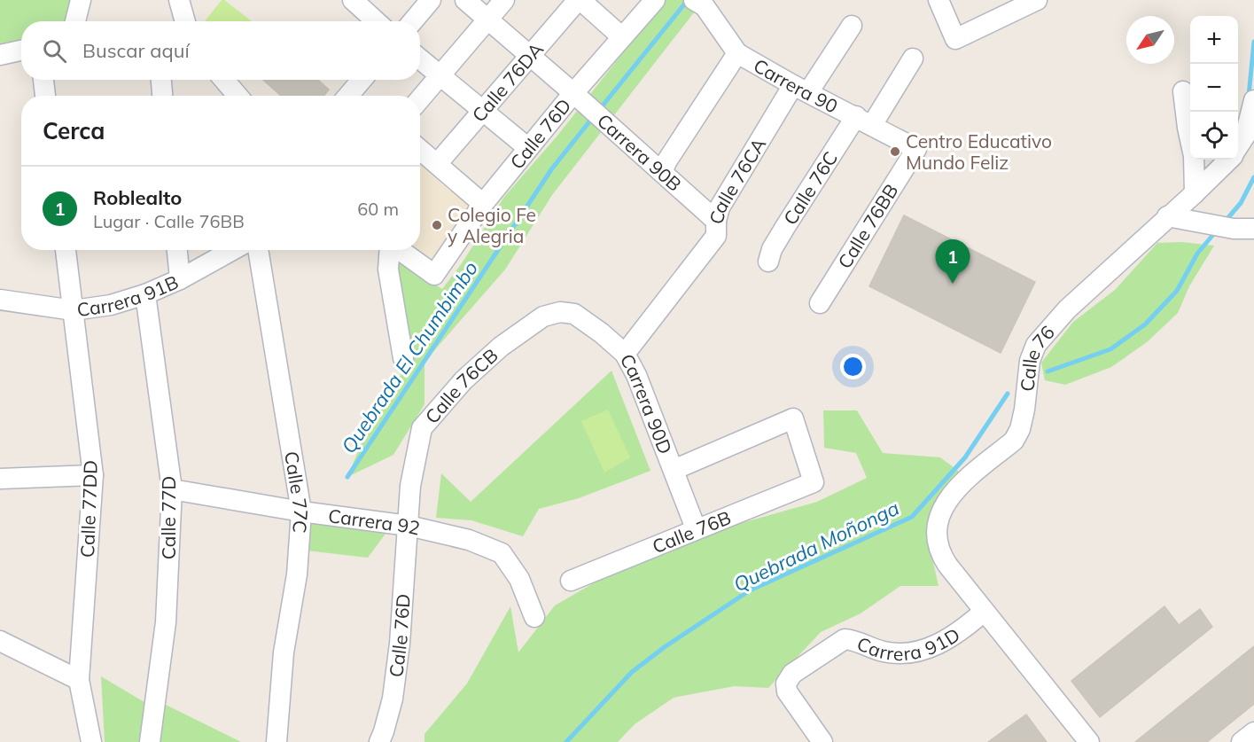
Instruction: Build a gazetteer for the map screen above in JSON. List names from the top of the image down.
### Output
{
  "streets": {
    "street": [
      "Calle 76DA",
      "Carrera 90",
      "Calle 76D",
      "Carrera 90B",
      "Calle 76CA",
      "Calle 76C",
      "Calle 76BB",
      "Carrera 91B",
      "Calle 76",
      "Calle 76CB",
      "Carrera 90D",
      "Calle 77C",
      "Calle 77DD",
      "Calle 77D",
      "Carrera 92",
      "Calle 76B",
      "Carrera 91D"
    ]
  },
  "crossings": [
    ["Calle 76DA", "Carrera 90B"],
    ["Carrera 90", "Calle 76CA"],
    ["Carrera 90", "Calle 76C"],
    ["Carrera 90", "Calle 76BB"],
    ["Calle 76D", "Carrera 90B"],
    ["Calle 76D", "Calle 76CB"],
    ["Calle 76D", "Carrera 92"],
    ["Carrera 90B", "Calle 76CA"],
    ["Calle 76CA", "Carrera 90D"],
    ["Carrera 91B", "Calle 77DD"],
    ["Carrera 91B", "Calle 77D"],
    ["Calle 76", "Carrera 91D"],
    ["Calle 76CB", "Carrera 90D"],
    ["Calle 76CB", "Carrera 92"],
    ["Carrera 90D", "Calle 76B"],
    ["Calle 77C", "Carrera 92"],
    ["Calle 77D", "Carrera 92"]
  ],
  "water": ["Quebrada El Chumbimbo", "Quebrada Moñonga"],
  "places": ["Centro Educativo Mundo Feliz", "Colegio Fe y Alegria"],
  "north": "bottom left",
  "page": {
    "map_buttons": ["+", "−"],
    "search": "Buscar aquí",
    "heading": "Cerca",
    "list": [
      {
        "mark": "1",
        "name": "Roblealto",
        "note": "Lugar · Calle 76BB",
        "value": "60 m"
      }
    ],
    "pins": "1"
  }
}
